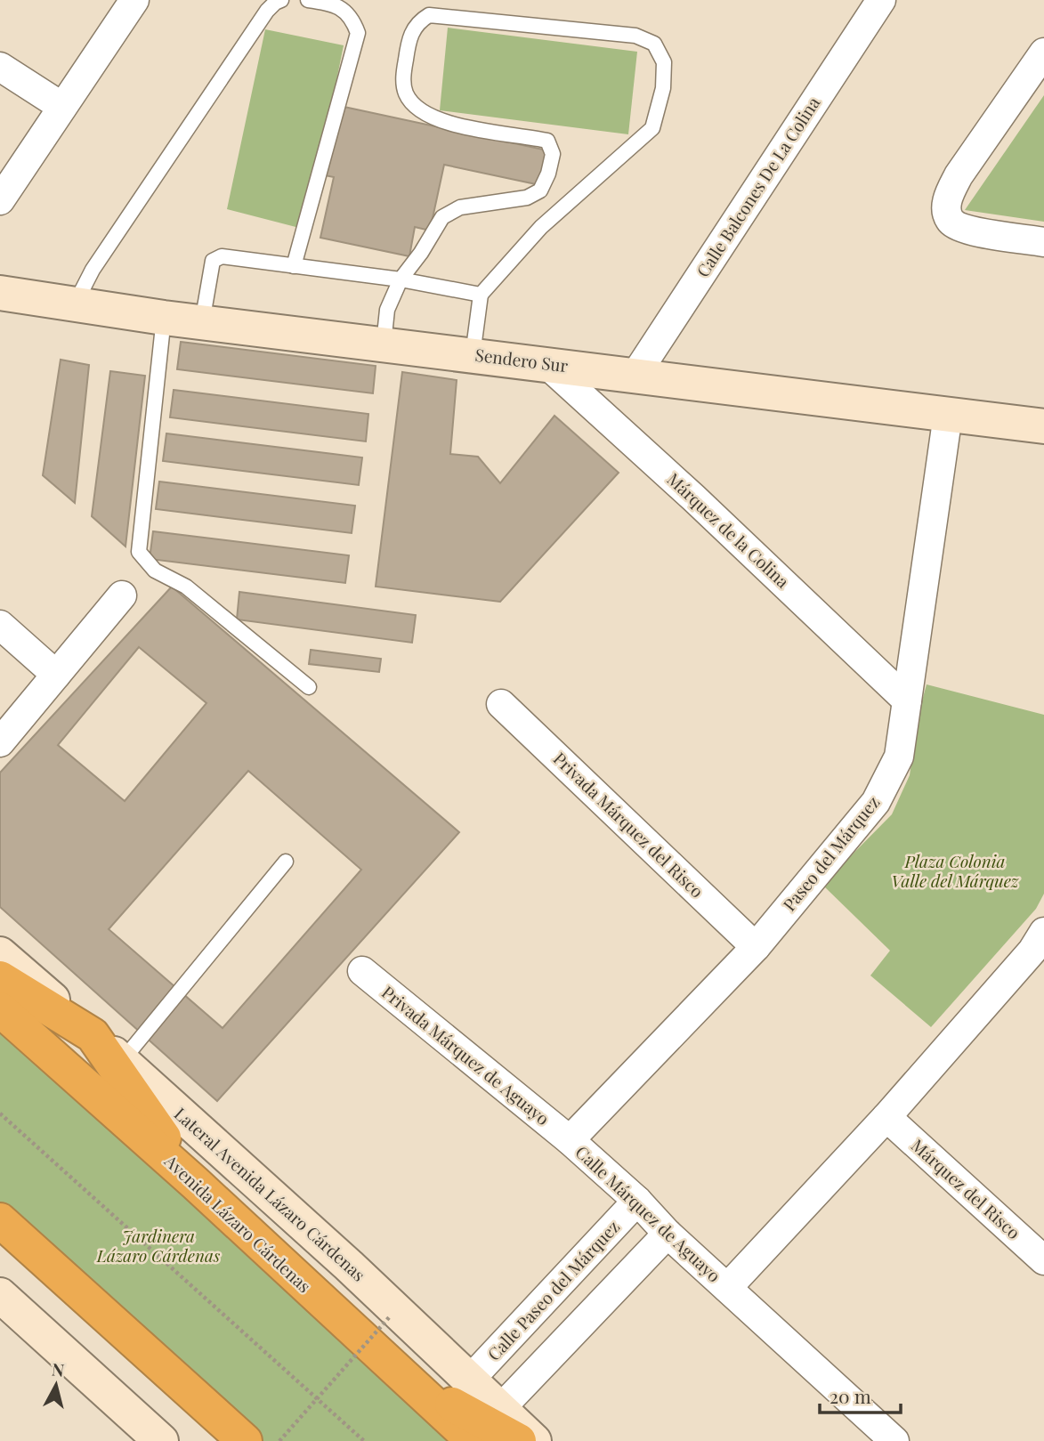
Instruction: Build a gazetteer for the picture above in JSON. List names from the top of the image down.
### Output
{
  "streets": {
    "highway": ["Avenida Lázaro Cárdenas"],
    "street": [
      "Calle Balcones De La Colina",
      "Sendero Sur",
      "Márquez de la Colina",
      "Privada Márquez del Risco",
      "Paseo del Márquez",
      "Privada Márquez de Aguayo",
      "Márquez del Risco",
      "Lateral Avenida Lázaro Cárdenas",
      "Calle Márquez de Aguayo",
      "Calle Paseo del Márquez"
    ]
  },
  "crossings": [
    ["Calle Balcones De La Colina", "Sendero Sur"],
    ["Sendero Sur", "Márquez de la Colina"],
    ["Sendero Sur", "Paseo del Márquez"],
    ["Márquez de la Colina", "Paseo del Márquez"],
    ["Privada Márquez del Risco", "Paseo del Márquez"],
    ["Paseo del Márquez", "Privada Márquez de Aguayo"],
    ["Paseo del Márquez", "Calle Márquez de Aguayo"],
    ["Privada Márquez de Aguayo", "Calle Márquez de Aguayo"],
    ["Lateral Avenida Lázaro Cárdenas", "Calle Paseo del Márquez"],
    ["Calle Márquez de Aguayo", "Calle Paseo del Márquez"]
  ],
  "parks": ["Plaza Colonia Valle del Márquez", "Jardinera Lázaro Cárdenas"],
  "scale_bar": "20 m",
  "north": "top"
}
